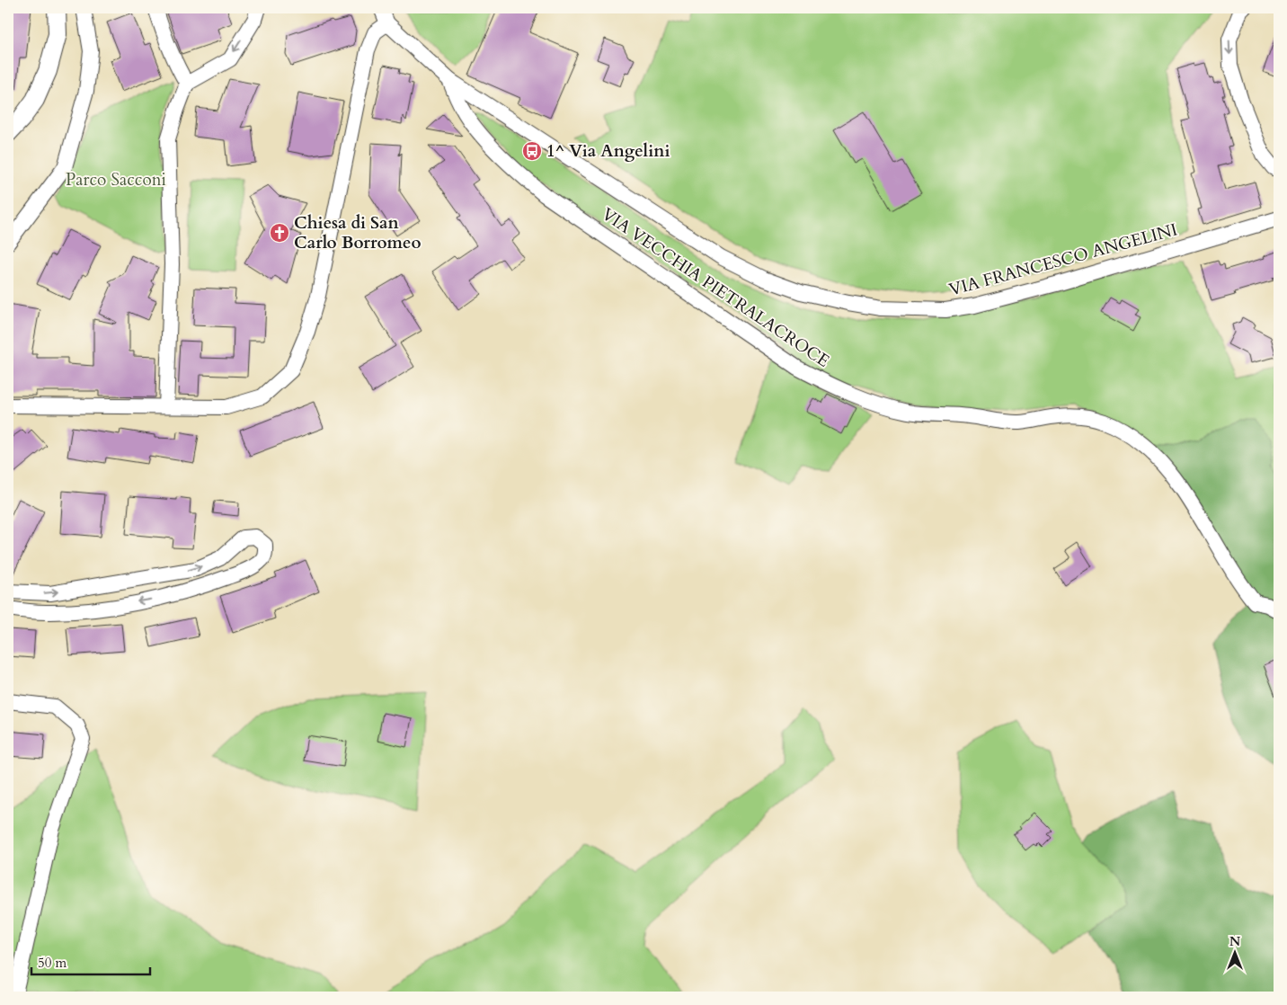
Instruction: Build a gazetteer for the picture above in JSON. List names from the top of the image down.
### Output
{
  "streets": {
    "street": ["VIA FRANCESCO ANGELINI", "VIA VECCHIA PIETRALACROCE"]
  },
  "crossings": [
    ["VIA FRANCESCO ANGELINI", "VIA VECCHIA PIETRALACROCE"]
  ],
  "parks": ["Parco Sacconi"],
  "places": {
    "bus stop": ["1^ Via Angelini"],
    "church": ["Chiesa di San Carlo Borromeo"]
  },
  "scale_bar": "50 m",
  "north": "top"
}
